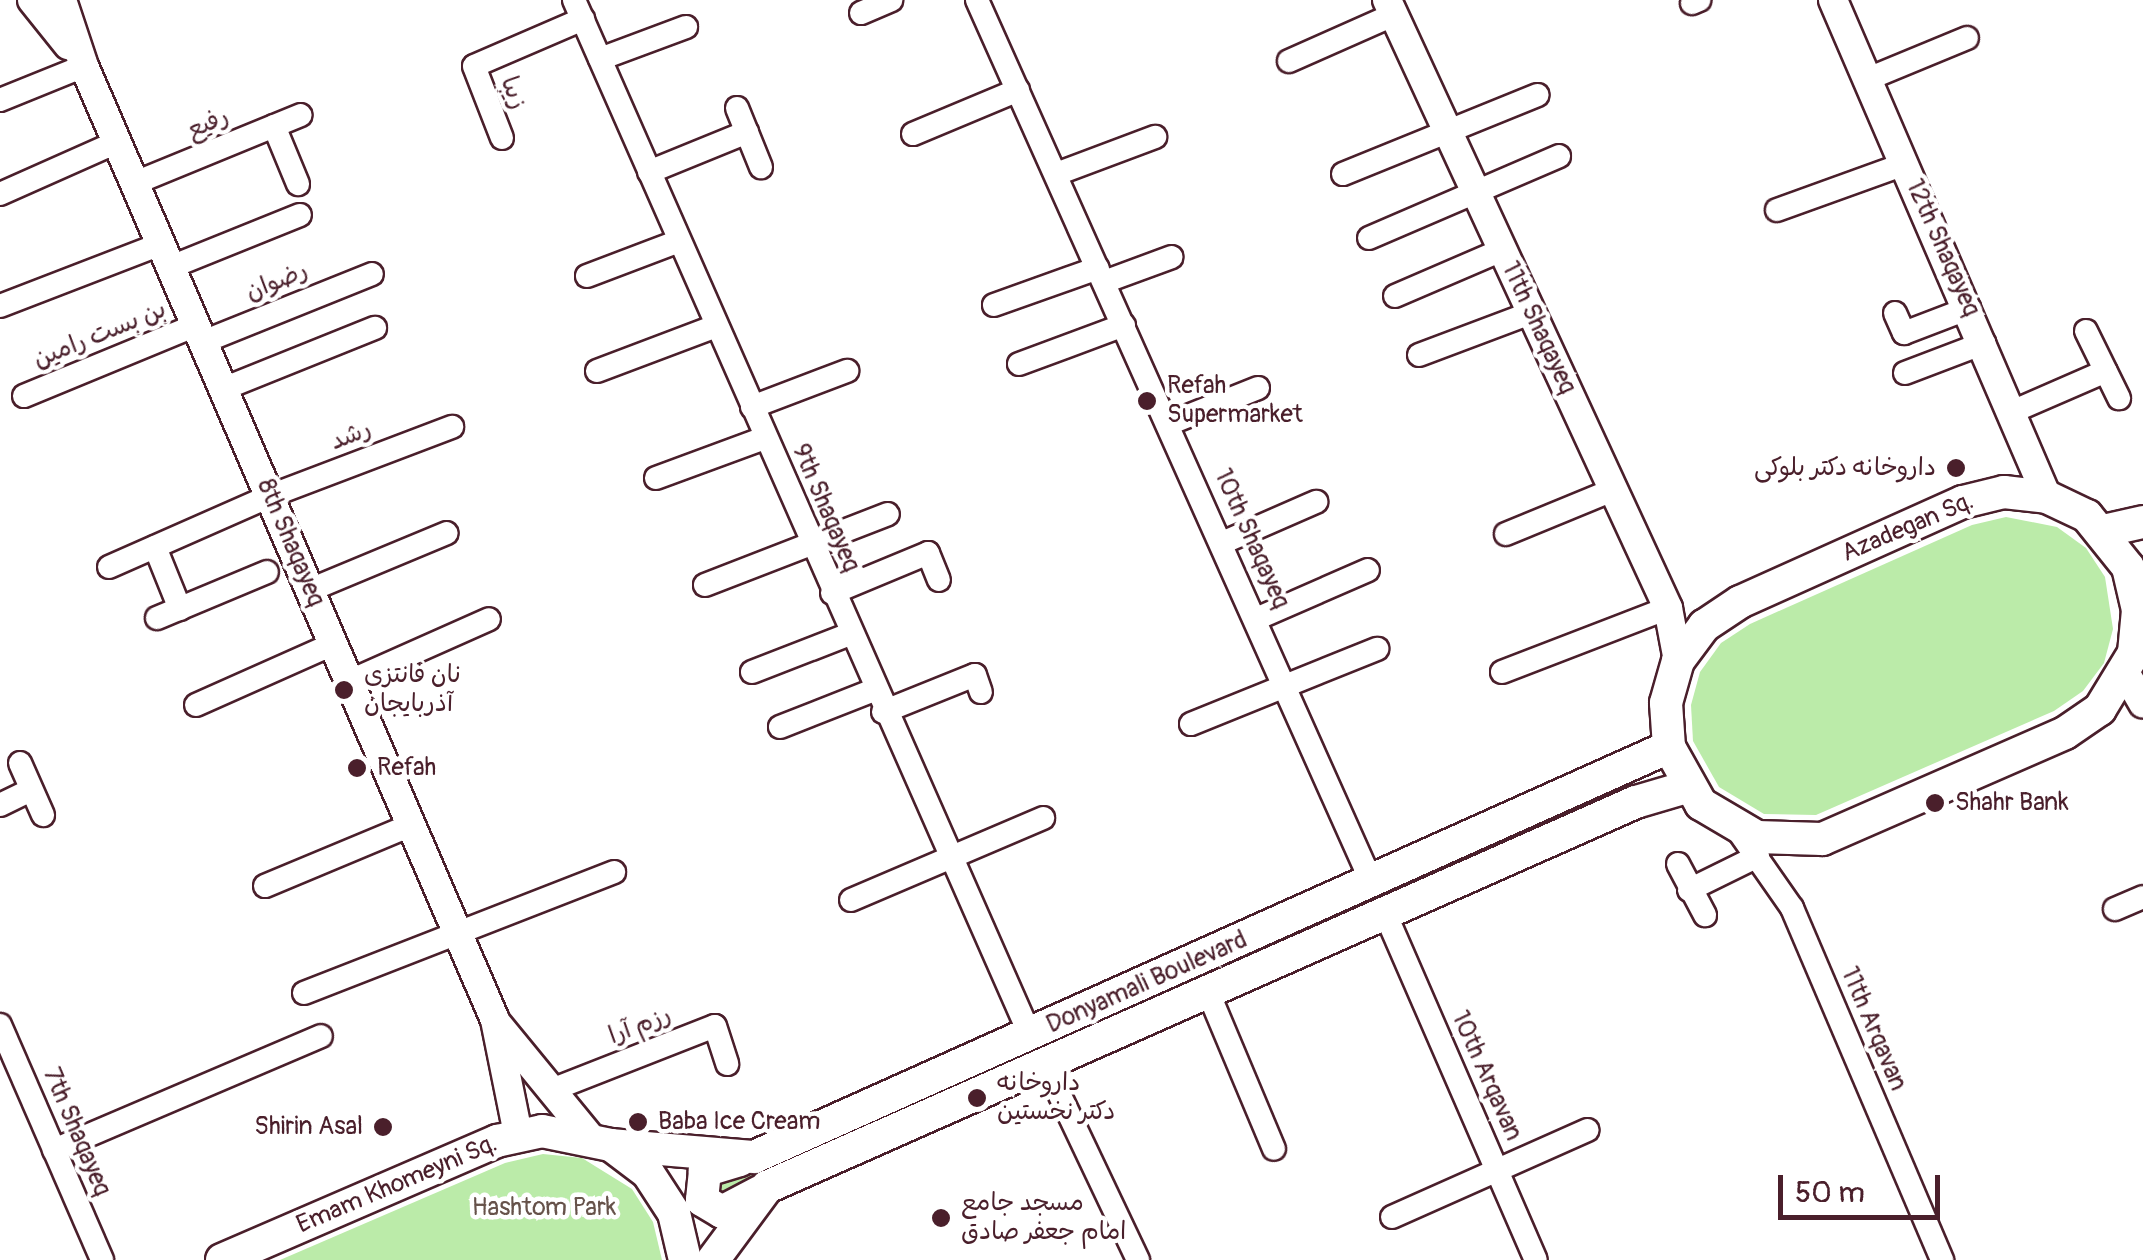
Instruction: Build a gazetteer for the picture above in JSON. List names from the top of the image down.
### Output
{
  "streets": {
    "main road": ["Azadegan Sq.", "Donyamali Boulevard", "Emam Khomeyni Sq."],
    "street": [
      "زیبا",
      "رفیع",
      "12th Shaqayeq",
      "رضوان",
      "11th Shaqayeq",
      "بن بست رامین",
      "رشد",
      "9th Shaqayeq",
      "10th Shaqayeq",
      "8th Shaqayeq",
      "رزم آرا",
      "11th Arqavan",
      "10th Arqavan",
      "7th Shaqayeq"
    ]
  },
  "crossings": [
    ["زیبا", "9th Shaqayeq"],
    ["رفیع", "8th Shaqayeq"],
    ["12th Shaqayeq", "Azadegan Sq."],
    ["رضوان", "بن بست رامین"],
    ["رضوان", "8th Shaqayeq"],
    ["11th Shaqayeq", "Azadegan Sq."],
    ["بن بست رامین", "8th Shaqayeq"],
    ["رشد", "8th Shaqayeq"],
    ["9th Shaqayeq", "Donyamali Boulevard"],
    ["Azadegan Sq.", "Donyamali Boulevard"],
    ["Azadegan Sq.", "11th Arqavan"],
    ["10th Shaqayeq", "Donyamali Boulevard"],
    ["10th Shaqayeq", "10th Arqavan"],
    ["8th Shaqayeq", "Donyamali Boulevard"],
    ["8th Shaqayeq", "رزم آرا"],
    ["8th Shaqayeq", "Emam Khomeyni Sq."],
    ["Donyamali Boulevard", "10th Arqavan"],
    ["Donyamali Boulevard", "Emam Khomeyni Sq."]
  ],
  "parks": ["Hashtom Park"],
  "places": [
    "Refah Supermarket",
    "داروخانه دکتر بلوکی",
    "نان فانتزی آذربایجان",
    "Refah",
    "Shahr Bank",
    "داروخانه دکتر نخستین",
    "Baba Ice Cream",
    "Shirin Asal",
    "مسجد جامع امام جعفر صادق"
  ],
  "scale_bar": "50 m"
}
